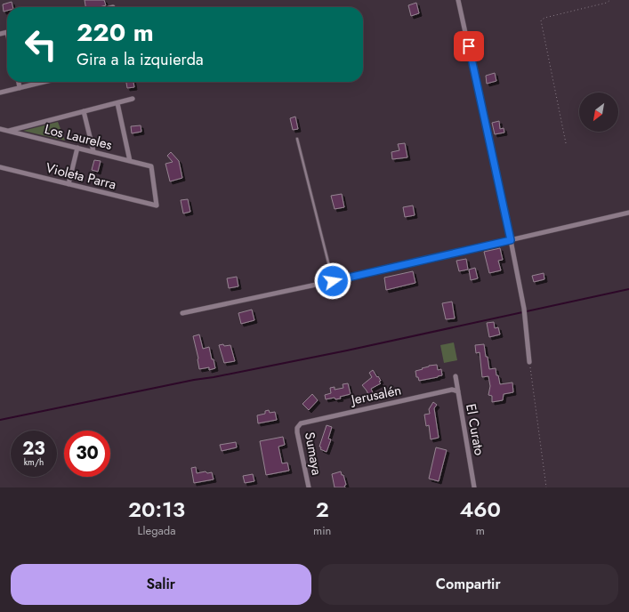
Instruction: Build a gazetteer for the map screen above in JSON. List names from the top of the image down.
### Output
{
  "streets": {
    "street": [
      "Los Laureles",
      "Violeta Parra",
      "Jerusalén",
      "El Curato",
      "Sumaya"
    ]
  },
  "crossings": [
    ["Los Laureles", "Violeta Parra"],
    ["Jerusalén", "El Curato"],
    ["Jerusalén", "Sumaya"]
  ],
  "north": "bottom left",
  "page": {
    "turn": ["220 m", "Gira a la izquierda"],
    "speed": "23 km/h",
    "limit": "30",
    "eta": [
      "20:13",
      "Llegada",
      "2",
      "min",
      "460",
      "m"
    ],
    "buttons": ["Salir", "Compartir"]
  }
}
